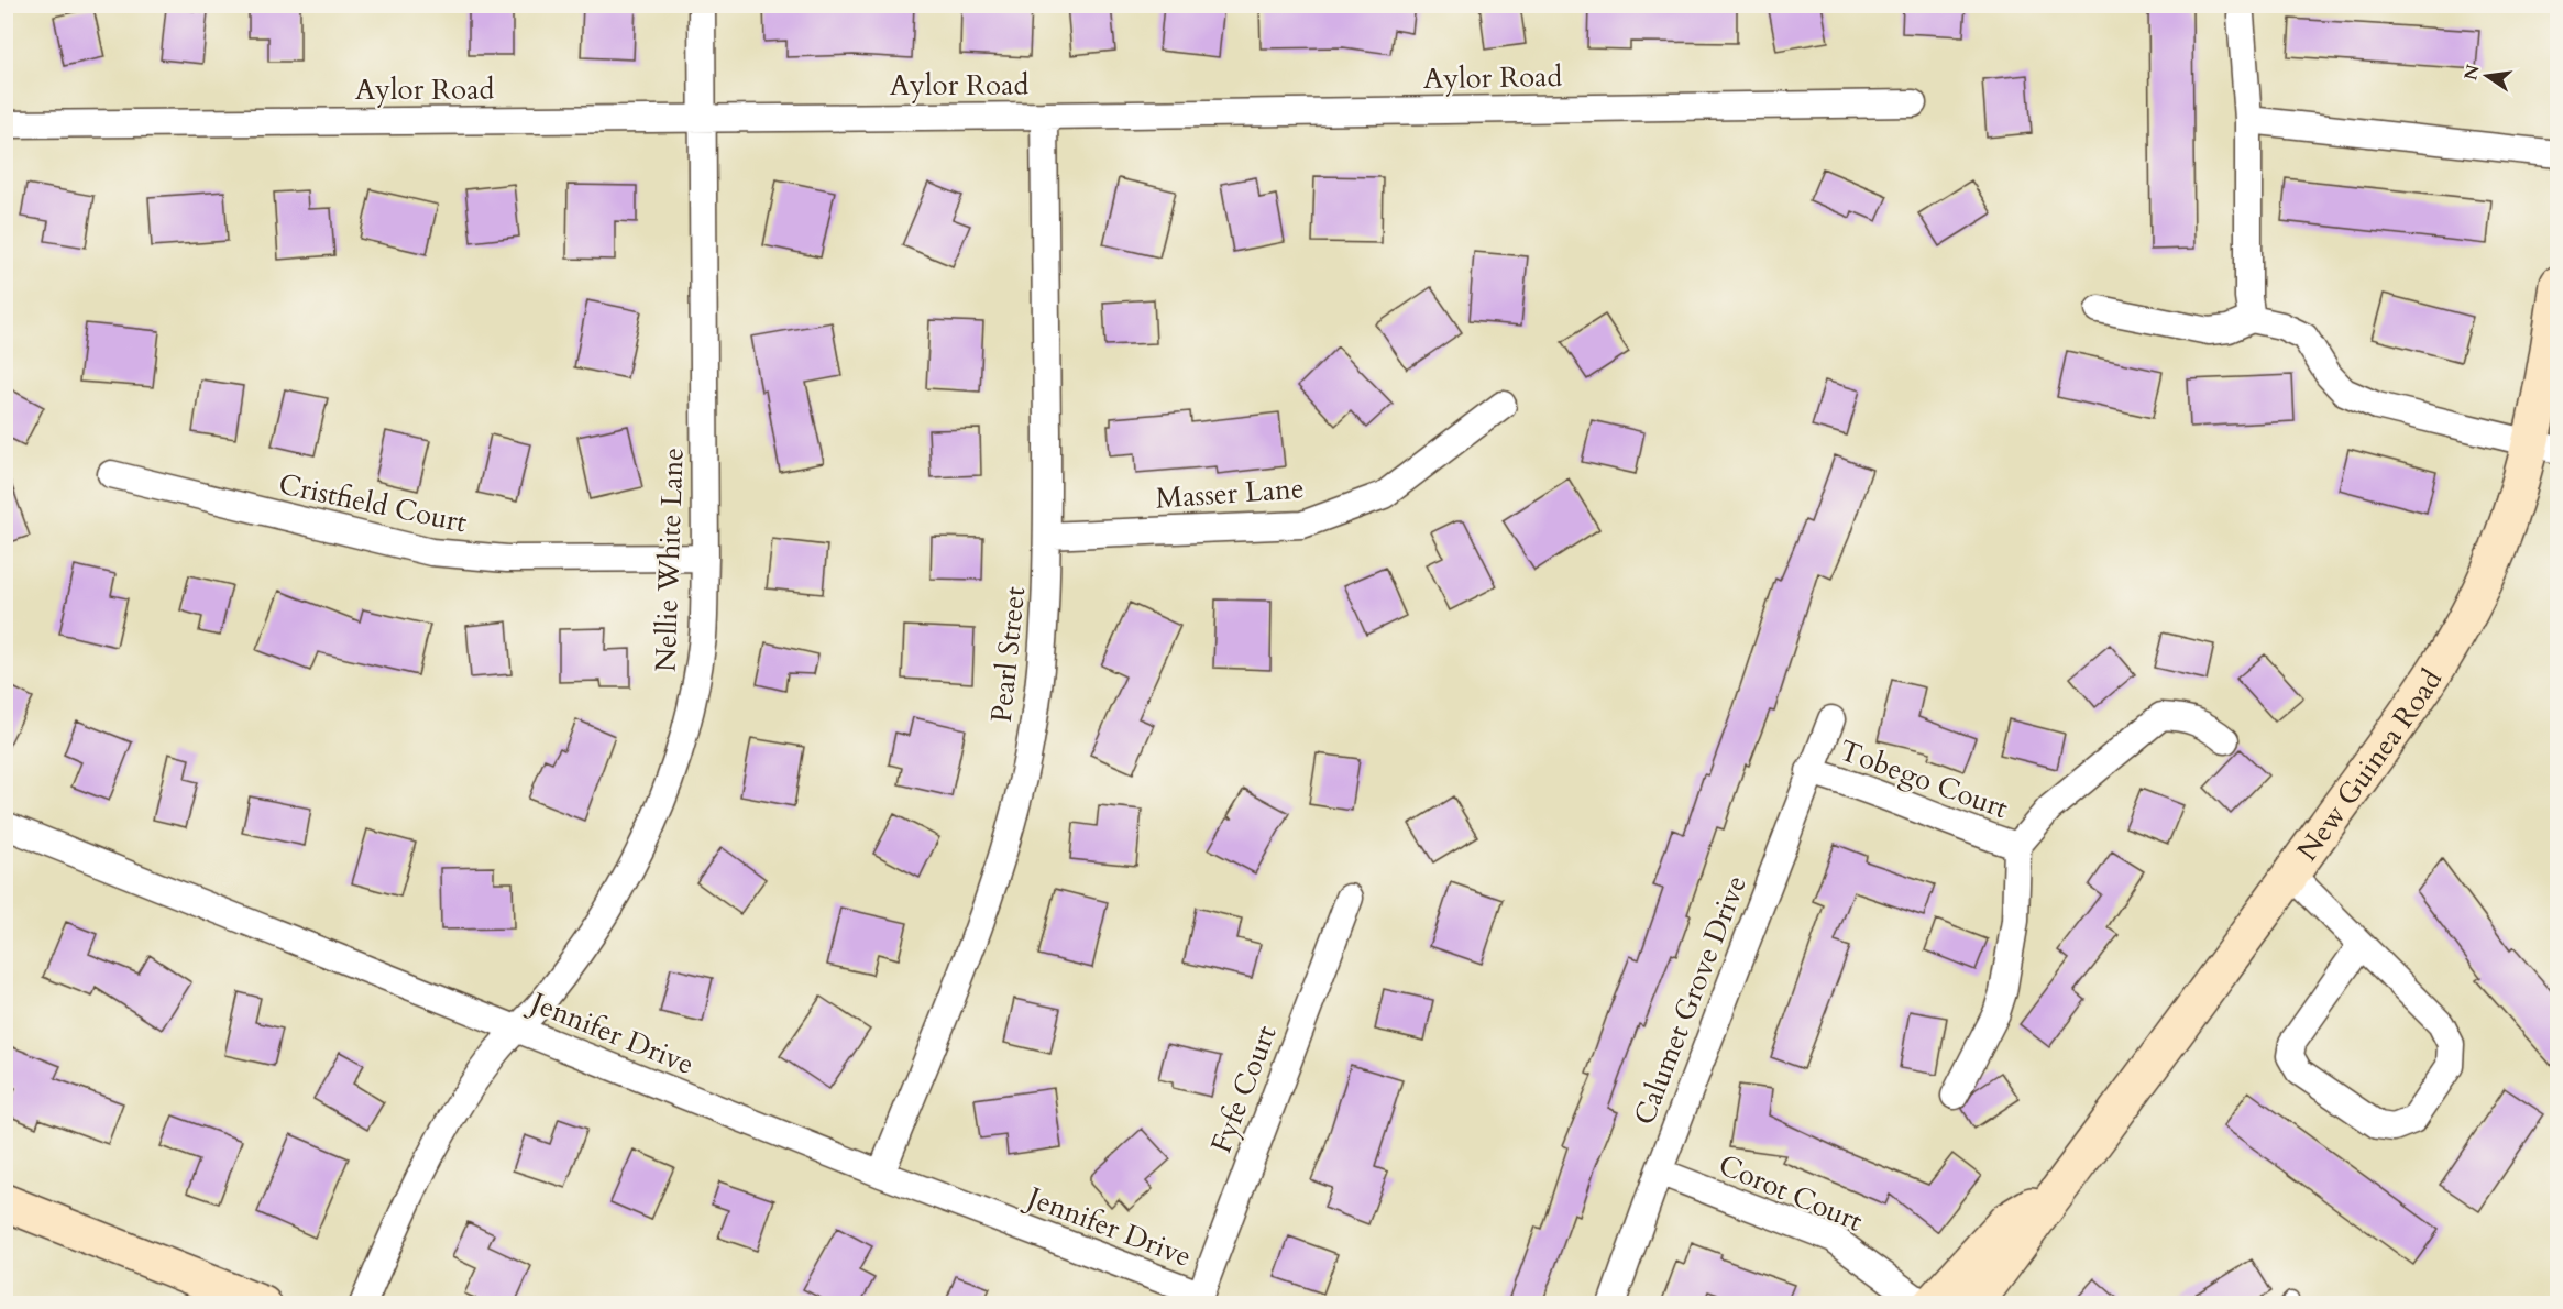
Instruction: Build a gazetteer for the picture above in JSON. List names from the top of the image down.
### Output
{
  "streets": {
    "street": [
      "Aylor Road",
      "Masser Lane",
      "Cristfield Court",
      "Nellie White Lane",
      "Pearl Street",
      "New Guinea Road",
      "Tobego Court",
      "Calumet Grove Drive",
      "Jennifer Drive",
      "Fyfe Court",
      "Corot Court"
    ]
  },
  "crossings": [
    ["Aylor Road", "Nellie White Lane"],
    ["Aylor Road", "Pearl Street"],
    ["Masser Lane", "Pearl Street"],
    ["Cristfield Court", "Nellie White Lane"],
    ["Nellie White Lane", "Jennifer Drive"],
    ["Pearl Street", "Jennifer Drive"],
    ["Tobego Court", "Calumet Grove Drive"],
    ["Calumet Grove Drive", "Corot Court"],
    ["Jennifer Drive", "Fyfe Court"]
  ],
  "north": "left"
}
